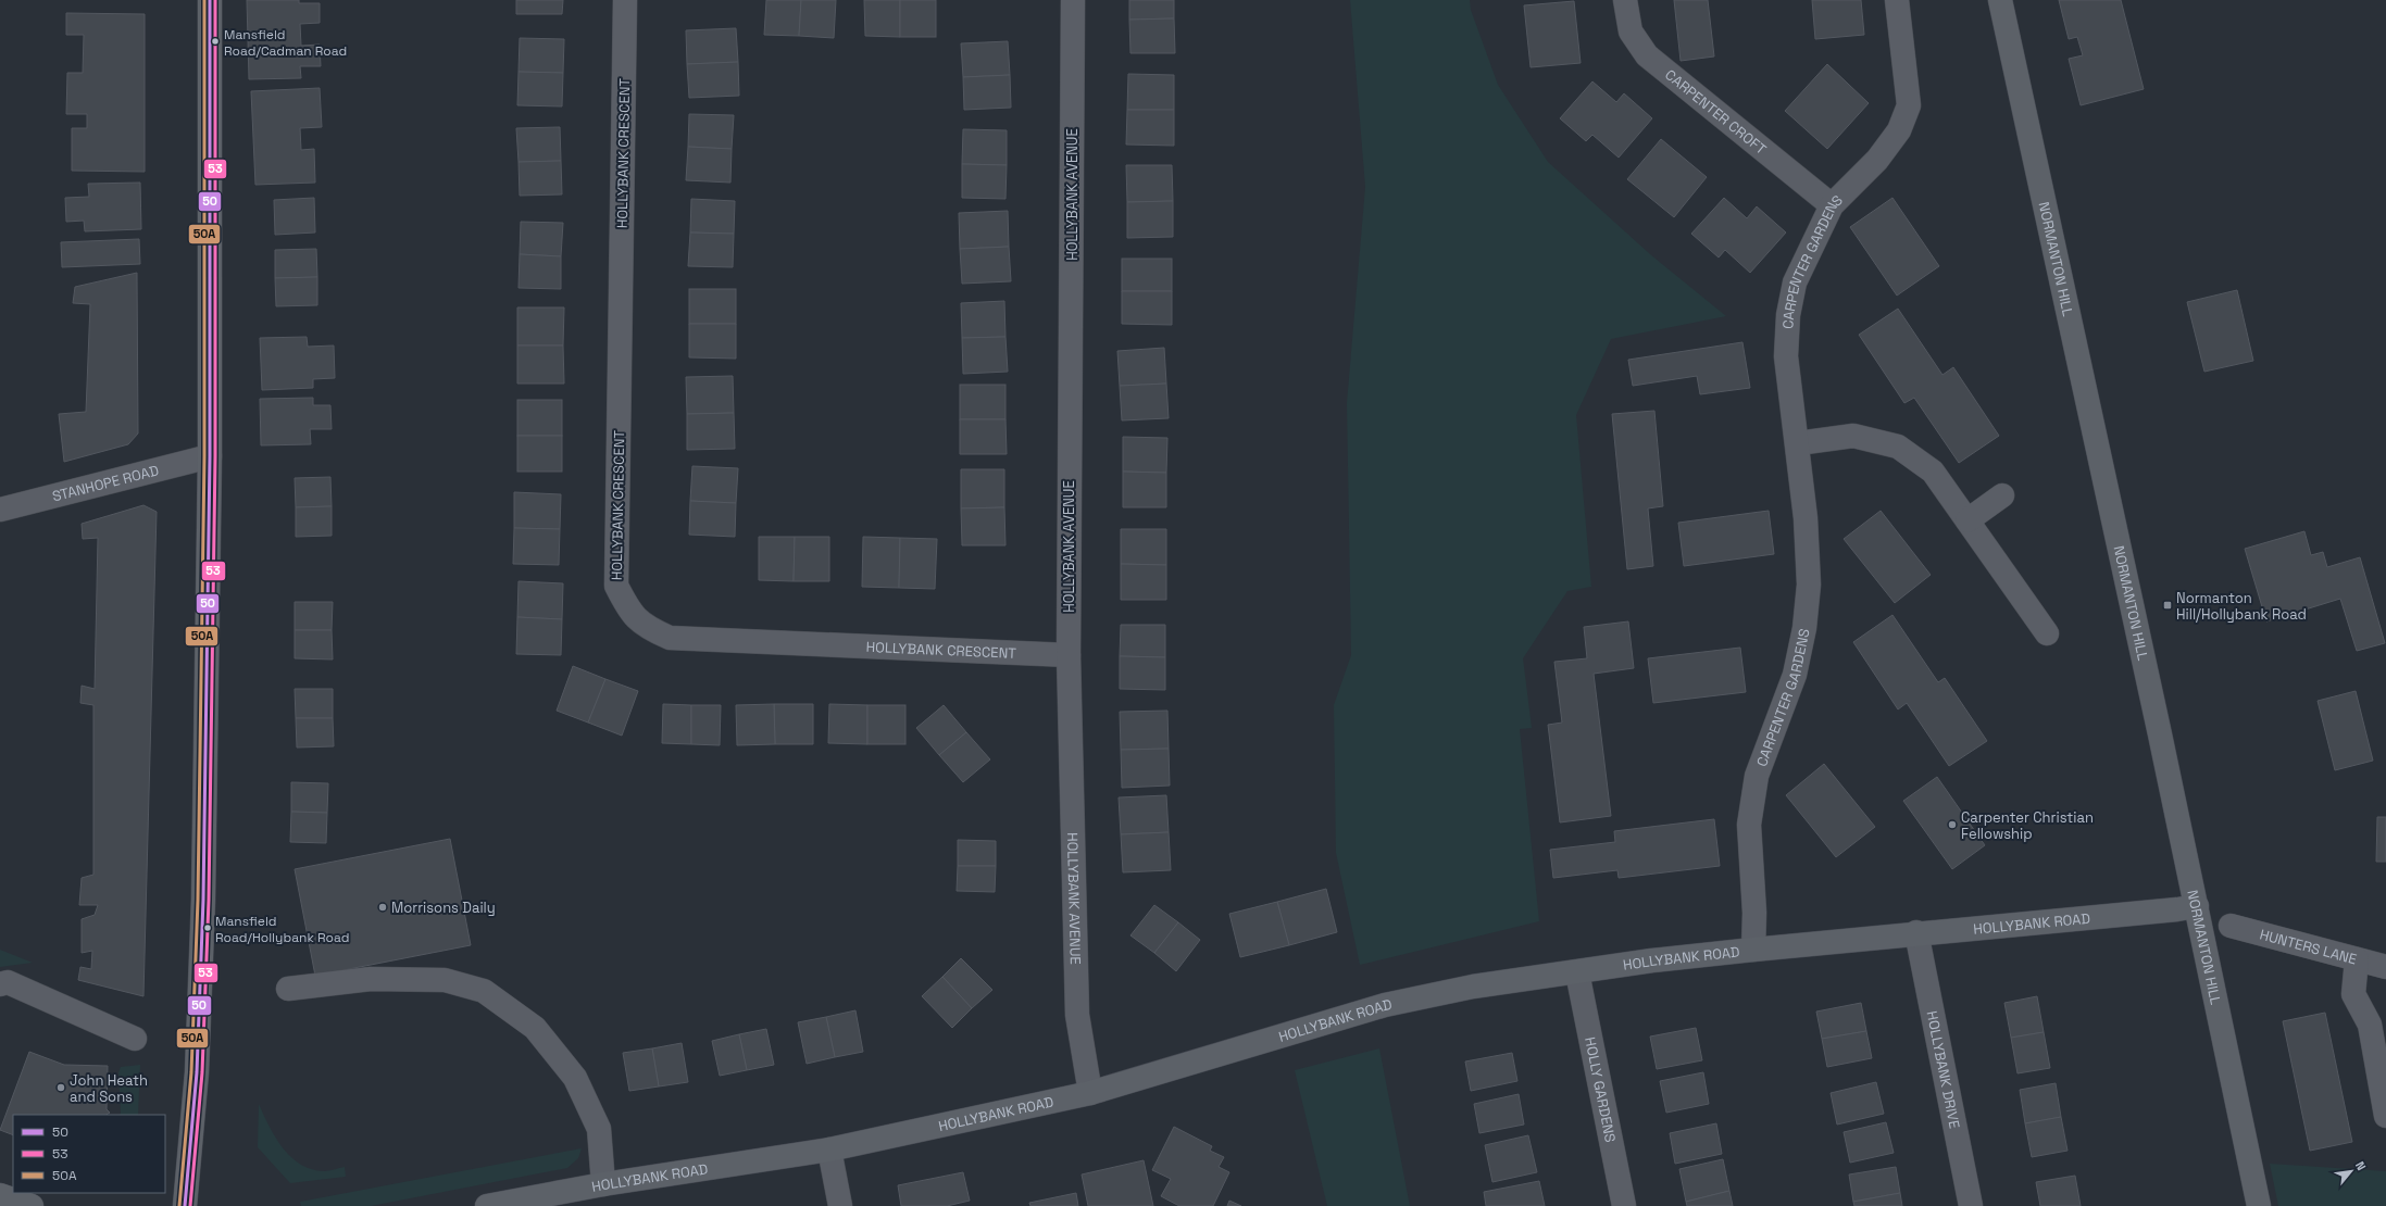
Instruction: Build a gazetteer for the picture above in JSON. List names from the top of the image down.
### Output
{
  "streets": {
    "main road": ["NORMANTON HILL", "HOLLYBANK ROAD"],
    "street": [
      "CARPENTER CROFT",
      "HOLLYBANK CRESCENT",
      "HOLLYBANK AVENUE",
      "CARPENTER GARDENS",
      "STANHOPE ROAD",
      "HUNTERS LANE",
      "HOLLYBANK DRIVE",
      "HOLLY GARDENS"
    ]
  },
  "crossings": [
    ["CARPENTER CROFT", "CARPENTER GARDENS"],
    ["HOLLYBANK CRESCENT", "HOLLYBANK AVENUE"],
    ["HOLLYBANK AVENUE", "HOLLYBANK ROAD"],
    ["NORMANTON HILL", "HOLLYBANK ROAD"],
    ["CARPENTER GARDENS", "HOLLYBANK ROAD"],
    ["HOLLYBANK ROAD", "HOLLYBANK DRIVE"],
    ["HOLLYBANK ROAD", "HOLLY GARDENS"]
  ],
  "places": {
    "other": [
      "Mansfield Road/Cadman Road",
      "Carpenter Christian Fellowship",
      "Morrisons Daily",
      "Mansfield Road/Hollybank Road",
      "John Heath and Sons"
    ],
    "transit": ["Normanton Hill/Hollybank Road"]
  },
  "lines": ["transit line 50", "transit line 53", "transit line 50A"],
  "legend": ["50", "53", "50A"],
  "north": "top right"
}
